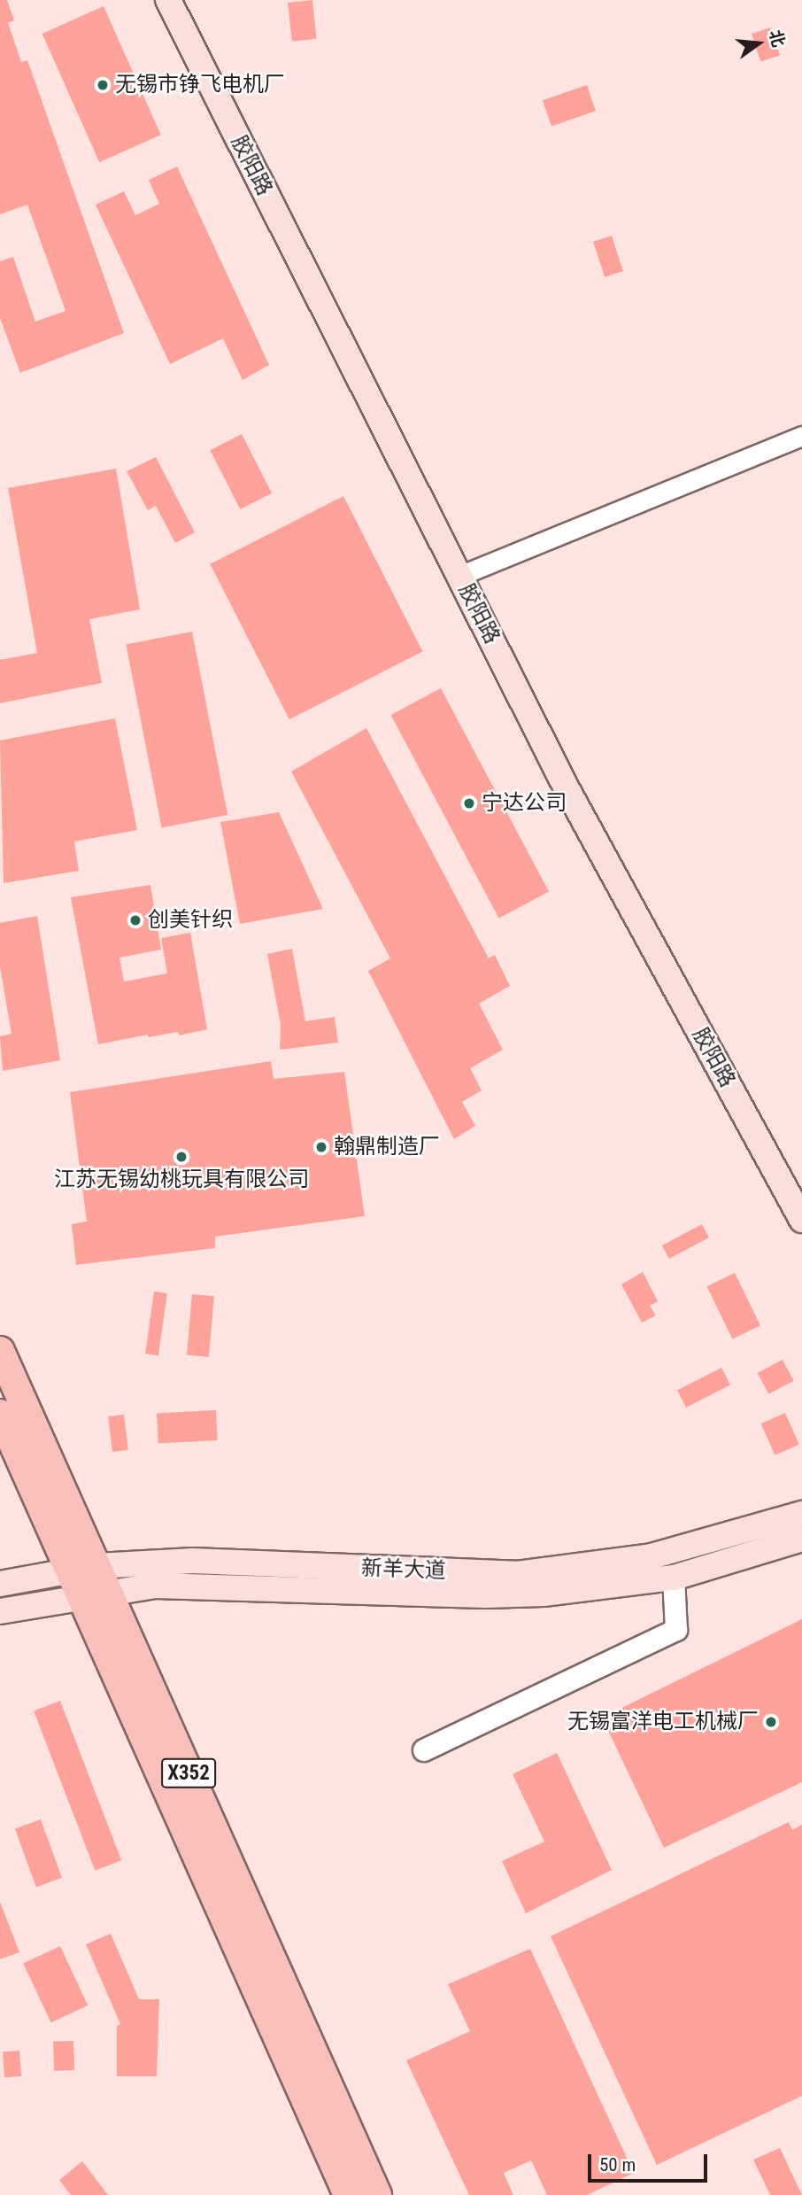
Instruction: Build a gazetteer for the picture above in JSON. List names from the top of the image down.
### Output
{
  "streets": {
    "main road": ["胶阳路", "新羊大道", "X352"]
  },
  "crossings": [
    ["新羊大道", "X352"]
  ],
  "places": [
    "无锡市铮飞电机厂",
    "宁达公司",
    "创美针织",
    "翰鼎制造厂",
    "江苏无锡幼桃玩具有限公司",
    "无锡富洋电工机械厂"
  ],
  "scale_bar": "50 m",
  "north": "right"
}
